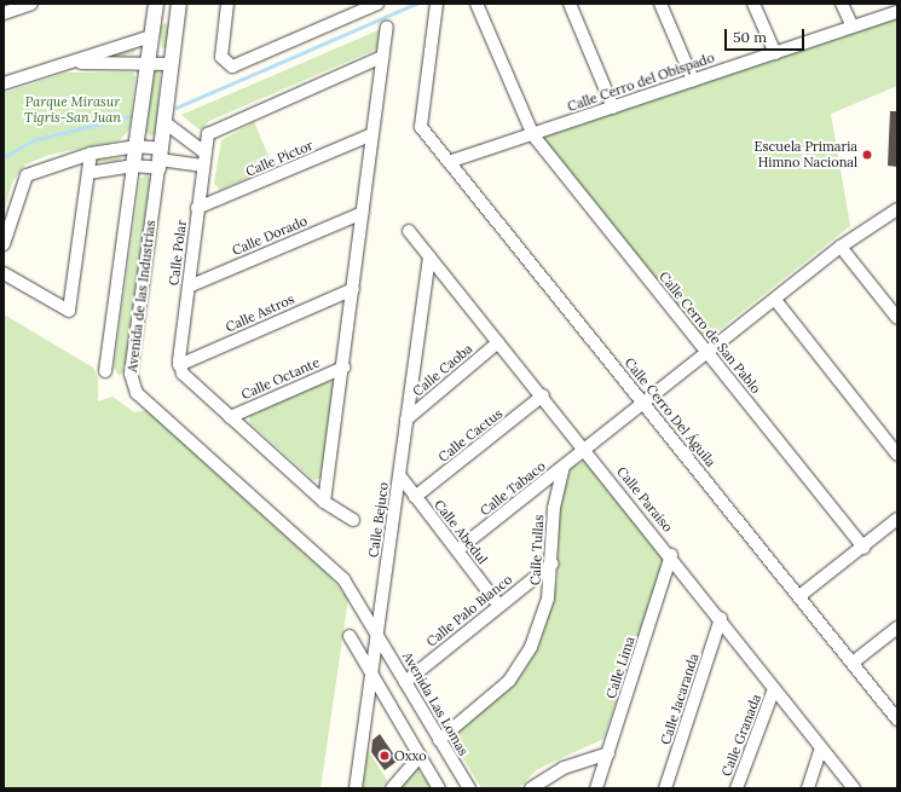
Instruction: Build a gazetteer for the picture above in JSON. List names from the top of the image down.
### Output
{
  "streets": {
    "street": [
      "Calle Cerro del Obispado",
      "Calle Pictor",
      "Calle Dorado",
      "Calle Polar",
      "Avenida de las Industrias",
      "Calle Astros",
      "Calle Cerro de San Pablo",
      "Calle Caoba",
      "Calle Octante",
      "Calle Cerro Del Águila",
      "Calle Cactus",
      "Calle Tabaco",
      "Calle Paraíso",
      "Calle Bejuco",
      "Calle Abedul",
      "Calle Tullas",
      "Calle Palo Blanco",
      "Calle Lima",
      "Calle Jacaranda",
      "Avenida Las Lomas",
      "Calle Granada"
    ]
  },
  "crossings": [
    ["Calle Cerro del Obispado", "Calle Cerro de San Pablo"],
    ["Calle Cerro del Obispado", "Calle Cerro Del Águila"],
    ["Calle Pictor", "Calle Polar"],
    ["Calle Dorado", "Calle Polar"],
    ["Calle Polar", "Calle Astros"],
    ["Avenida de las Industrias", "Calle Bejuco"],
    ["Avenida de las Industrias", "Avenida Las Lomas"],
    ["Calle Cerro de San Pablo", "Calle Tabaco"],
    ["Calle Caoba", "Calle Paraíso"],
    ["Calle Caoba", "Calle Bejuco"],
    ["Calle Cerro Del Águila", "Calle Tabaco"],
    ["Calle Cactus", "Calle Paraíso"],
    ["Calle Cactus", "Calle Abedul"],
    ["Calle Tabaco", "Calle Paraíso"],
    ["Calle Tabaco", "Calle Abedul"],
    ["Calle Tabaco", "Calle Tullas"],
    ["Calle Paraíso", "Calle Bejuco"],
    ["Calle Paraíso", "Calle Lima"],
    ["Calle Paraíso", "Calle Jacaranda"],
    ["Calle Paraíso", "Calle Granada"],
    ["Calle Bejuco", "Calle Abedul"],
    ["Calle Bejuco", "Avenida Las Lomas"],
    ["Calle Abedul", "Calle Palo Blanco"],
    ["Calle Tullas", "Calle Palo Blanco"],
    ["Calle Tullas", "Avenida Las Lomas"],
    ["Calle Palo Blanco", "Avenida Las Lomas"]
  ],
  "parks": ["Parque Mirasur Tigris-San Juan"],
  "places": ["Escuela Primaria Himno Nacional", "Oxxo"],
  "scale_bar": "50 m"
}
